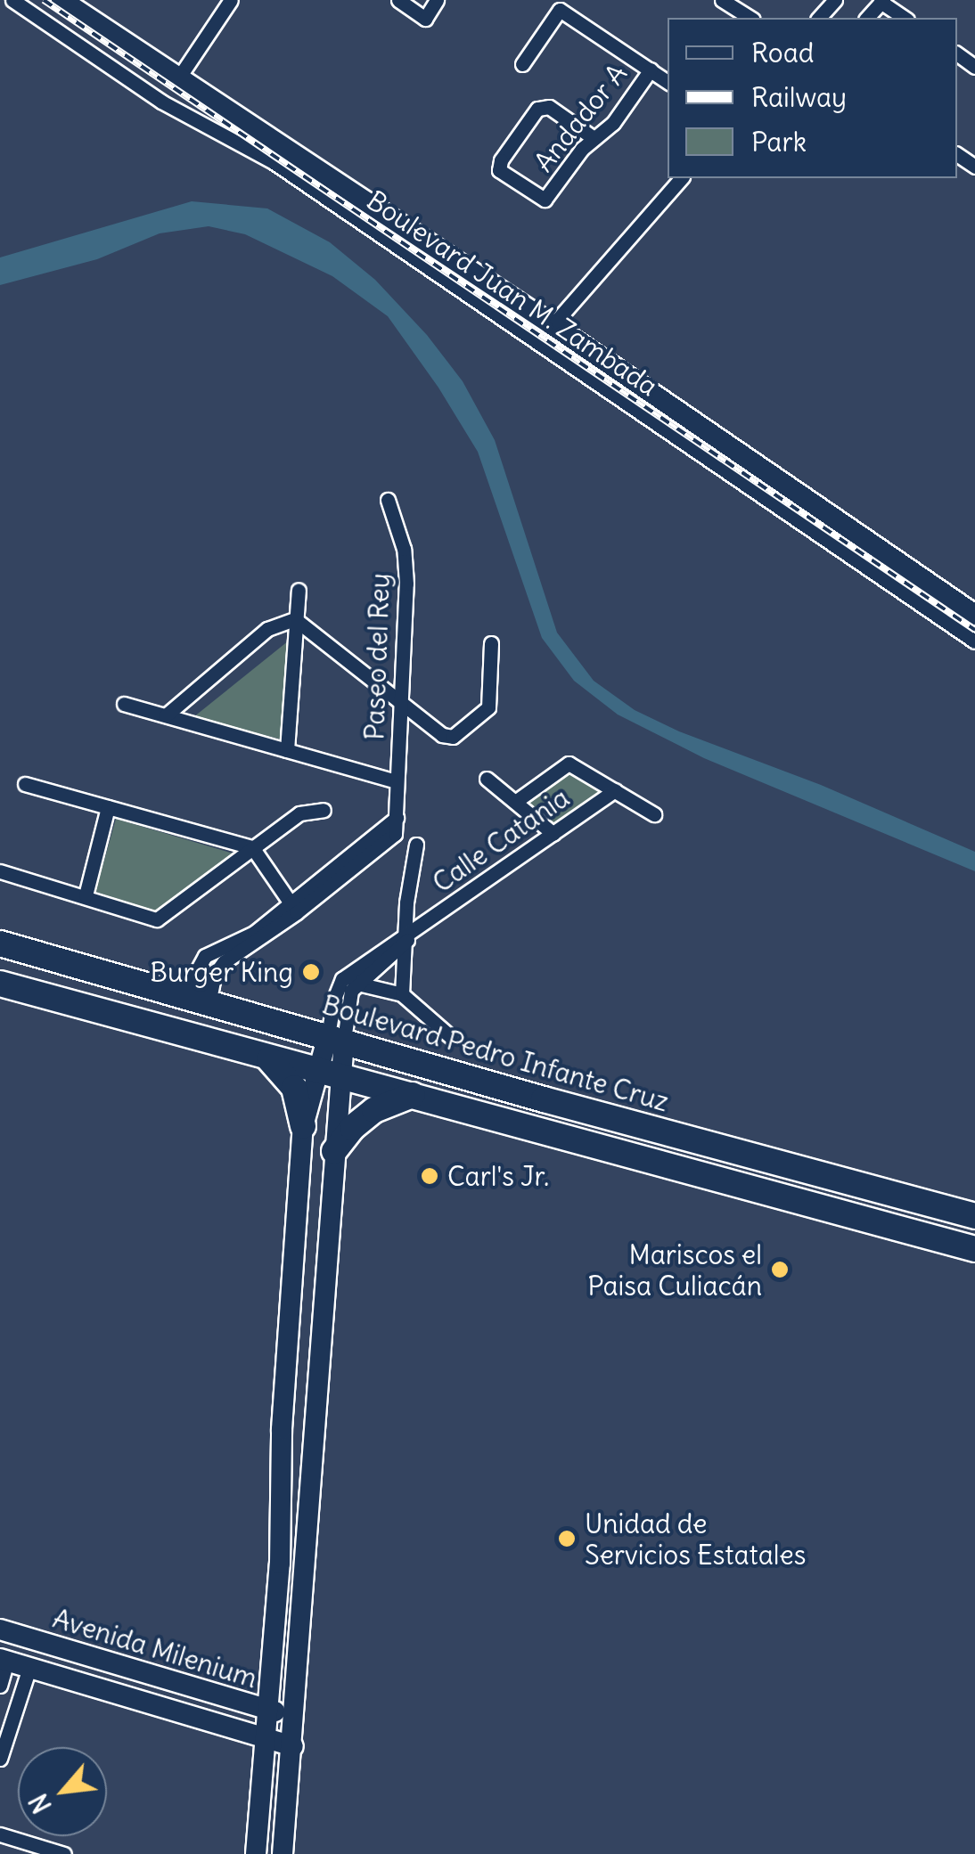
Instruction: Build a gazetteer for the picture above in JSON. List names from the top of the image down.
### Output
{
  "streets": {
    "highway": ["Boulevard Pedro Infante Cruz"],
    "street": [
      "Andador A",
      "Boulevard Juan M. Zambada",
      "Paseo del Rey",
      "Calle Catania",
      "Avenida Milenium"
    ]
  },
  "crossings": [
    ["Paseo del Rey", "Boulevard Pedro Infante Cruz"]
  ],
  "places": [
    "Burger King",
    "Carl's Jr.",
    "Mariscos el Paisa Culiacán",
    "Unidad de Servicios Estatales"
  ],
  "legend": ["Road", "Railway", "Park"],
  "north": "bottom left"
}
